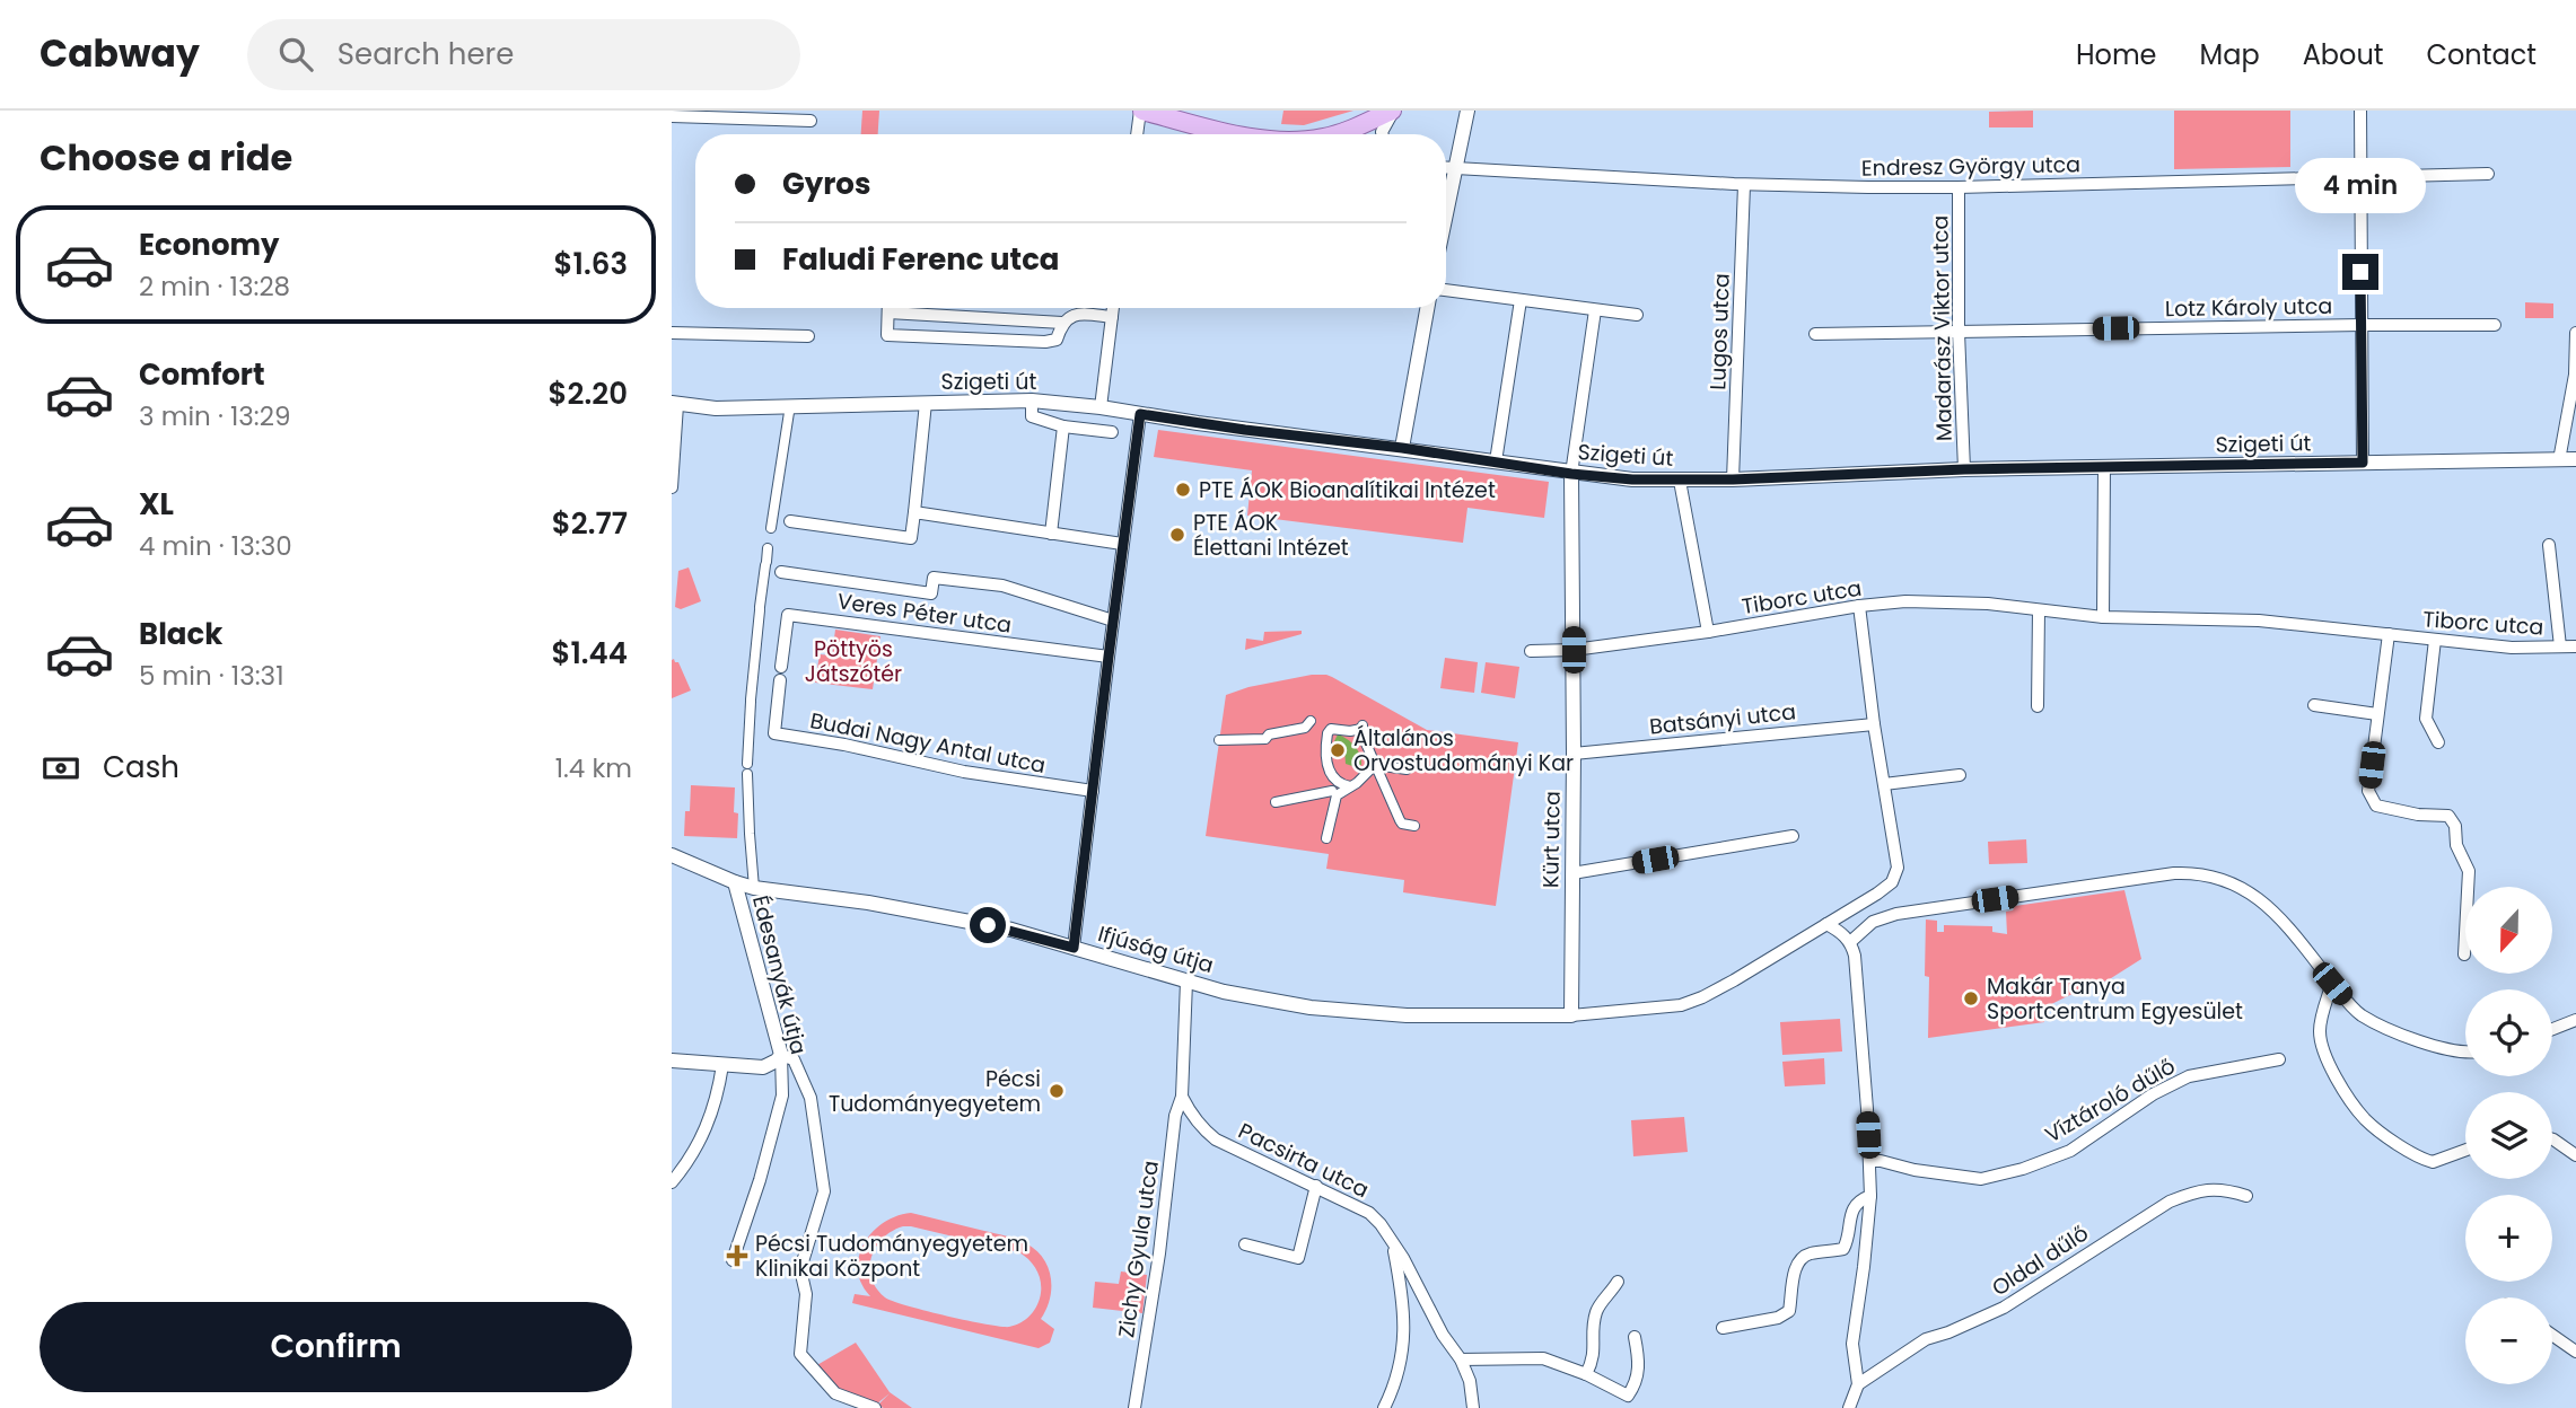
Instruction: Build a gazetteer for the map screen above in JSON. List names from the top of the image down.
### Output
{
  "streets": {
    "street": [
      "Endresz György utca",
      "Lotz Károly utca",
      "Madarász Viktor utca",
      "Lugos utca",
      "Szigeti út",
      "Tiborc utca",
      "Veres Péter utca",
      "Batsányi utca",
      "Budai Nagy Antal utca",
      "Kürt utca",
      "Ifjúság útja",
      "Édesanyák útja",
      "Víztároló dűlő",
      "Pacsirta utca",
      "Zichy Gyula utca",
      "Oldal dűlő"
    ]
  },
  "crossings": [
    ["Endresz György utca", "Madarász Viktor utca"],
    ["Endresz György utca", "Lugos utca"],
    ["Lotz Károly utca", "Madarász Viktor utca"],
    ["Madarász Viktor utca", "Szigeti út"],
    ["Lugos utca", "Szigeti út"],
    ["Szigeti út", "Kürt utca"],
    ["Tiborc utca", "Kürt utca"],
    ["Veres Péter utca", "Budai Nagy Antal utca"],
    ["Batsányi utca", "Kürt utca"],
    ["Kürt utca", "Ifjúság útja"],
    ["Ifjúság útja", "Édesanyák útja"],
    ["Pacsirta utca", "Zichy Gyula utca"]
  ],
  "parks": ["Pöttyös Játszótér"],
  "places": {
    "other": [
      "PTE ÁOK Bioanalítikai Intézet",
      "PTE ÁOK Élettani Intézet",
      "Általános Orvostudományi Kar",
      "Makár Tanya Sportcentrum Egyesület",
      "Pécsi Tudományegyetem"
    ],
    "health": ["Pécsi Tudományegyetem Klinikai Központ"]
  },
  "north": "bottom",
  "page": {
    "header": "Cabway",
    "search": "Search here",
    "nav": [
      "Home",
      "Map",
      "About",
      "Contact"
    ],
    "heading": "Choose a ride",
    "banner": ["Gyros", "Faludi Ferenc utca"],
    "bubble": "4 min",
    "list": [
      {
        "name": "Economy",
        "note": "2 min · 13:28",
        "value": "$1.63"
      },
      {
        "name": "Comfort",
        "note": "3 min · 13:29",
        "value": "$2.20"
      },
      {
        "name": "XL",
        "note": "4 min · 13:30",
        "value": "$2.77"
      },
      {
        "name": "Black",
        "note": "5 min · 13:31",
        "value": "$1.44"
      }
    ],
    "pay": ["Cash", "1.4 km"],
    "map_buttons": ["+", "−"],
    "buttons": "Confirm"
  }
}
